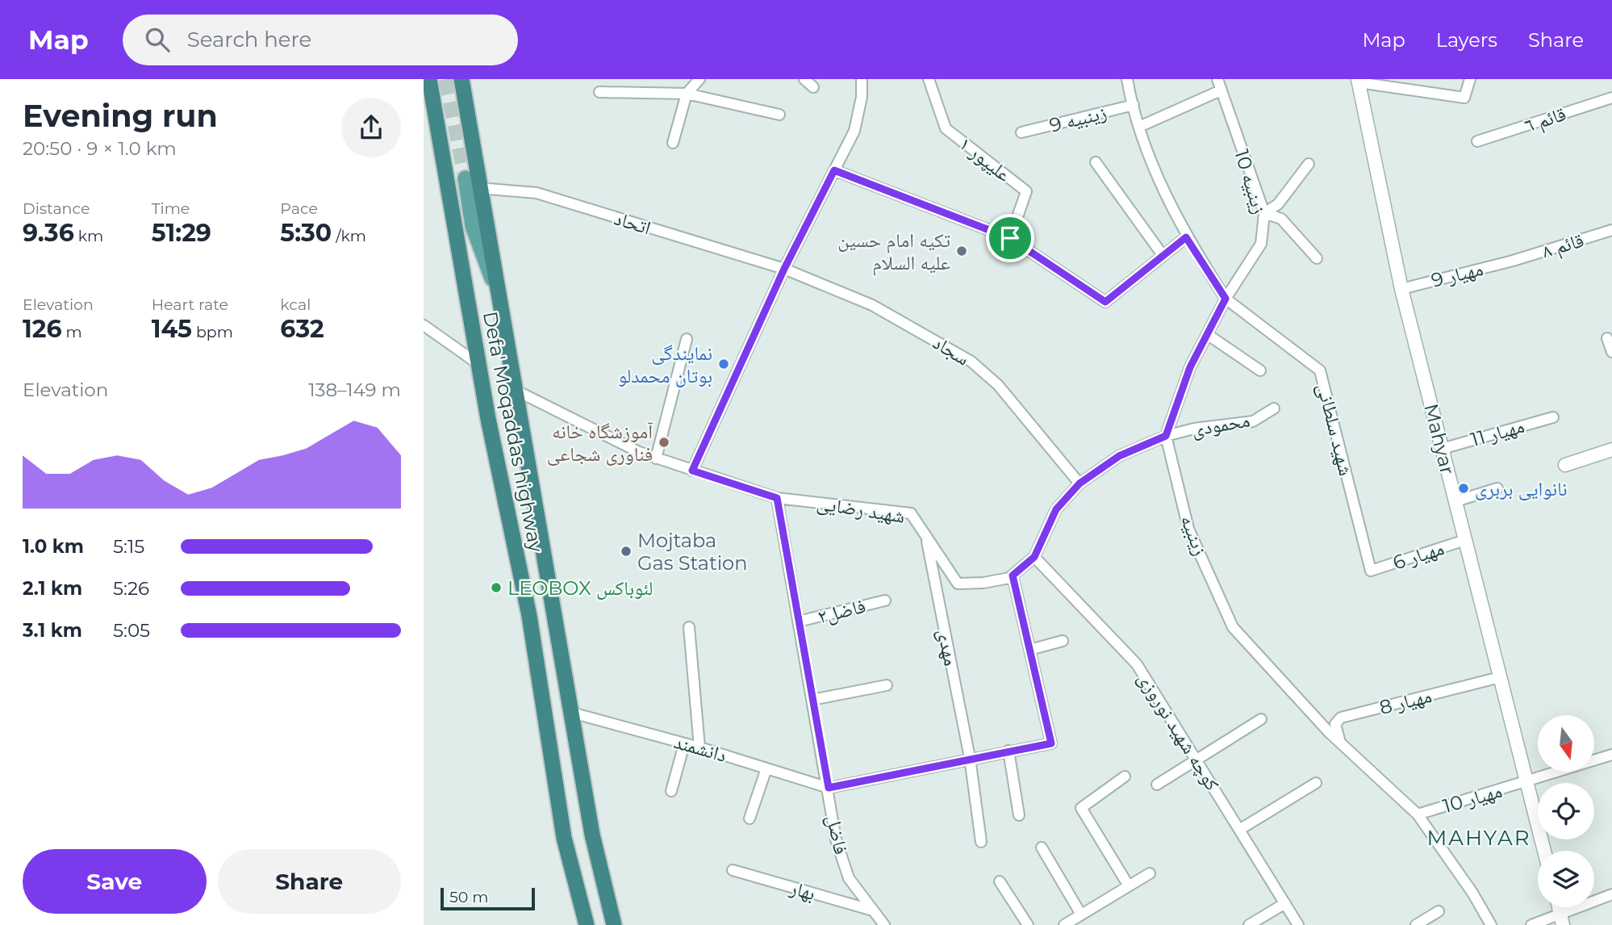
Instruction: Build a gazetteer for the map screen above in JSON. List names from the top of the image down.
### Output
{
  "streets": {
    "highway": ["Defa' Moqaddas highway"],
    "street": [
      "زینبیه 9",
      "قائم ٦",
      "علیپور ۱",
      "زینبیه 10",
      "اتحاد",
      "قائم ٨",
      "مهیار 9",
      "سجاد",
      "محمودی",
      "شهید سلطانی",
      "مهیار 11",
      "Mahyar",
      "شهید رضایی",
      "زینبیه",
      "مهیار 6",
      "فاضل۲",
      "مهدی",
      "مهیار 8",
      "کوچه شهید نوروزی",
      "دانشمند",
      "مهیار 10",
      "فاضل",
      "بهار"
    ]
  },
  "crossings": [
    ["زینبیه 10", "شهید سلطانی"],
    ["اتحاد", "سجاد"],
    ["اتحاد", "Defa' Moqaddas highway"],
    ["قائم ٨", "مهیار 9"],
    ["مهیار 9", "Mahyar"],
    ["سجاد", "شهید رضایی"],
    ["محمودی", "شهید رضایی"],
    ["محمودی", "زینبیه"],
    ["شهید سلطانی", "مهیار 6"],
    ["Defa' Moqaddas highway", "شهید رضایی"],
    ["Defa' Moqaddas highway", "دانشمند"],
    ["مهیار 11", "Mahyar"],
    ["Mahyar", "مهیار 6"],
    ["Mahyar", "مهیار 8"],
    ["Mahyar", "مهیار 10"],
    ["شهید رضایی", "زینبیه"],
    ["شهید رضایی", "مهدی"],
    ["شهید رضایی", "کوچه شهید نوروزی"],
    ["شهید رضایی", "فاضل"],
    ["زینبیه", "مهیار 8"],
    ["زینبیه", "مهیار 10"],
    ["فاضل۲", "فاضل"],
    ["دانشمند", "فاضل"],
    ["فاضل", "بهار"]
  ],
  "districts": ["MAHYAR"],
  "places": [
    "تکیه امام حسین علیه السلام",
    "نمایندگی بوتان محمدلو",
    "آموزشگاه خانه فناوری شجاعی",
    "نانوایی بربری",
    "Mojtaba Gas Station",
    "LEOBOX لئوباکس"
  ],
  "scale_bar": "50 m",
  "north": "bottom",
  "page": {
    "header": "Map",
    "search": "Search here",
    "nav": ["Map", "Layers", "Share"],
    "heading": ["Evening run", "20:50 · 9 × 1.0 km"],
    "stats": [
      ["Distance", "9.36 km"],
      ["Time", "51:29"],
      ["Pace", "5:30 /km"],
      ["Elevation", "126 m"],
      ["Heart rate", "145 bpm"],
      ["kcal", "632"]
    ],
    "chart": ["Elevation", "138–149 m"],
    "list": [
      {
        "name": "1.0 km",
        "note": "5:15"
      },
      {
        "name": "2.1 km",
        "note": "5:26"
      },
      {
        "name": "3.1 km",
        "note": "5:05"
      }
    ],
    "buttons": ["Save", "Share"],
    "scale": "50 m"
  }
}
